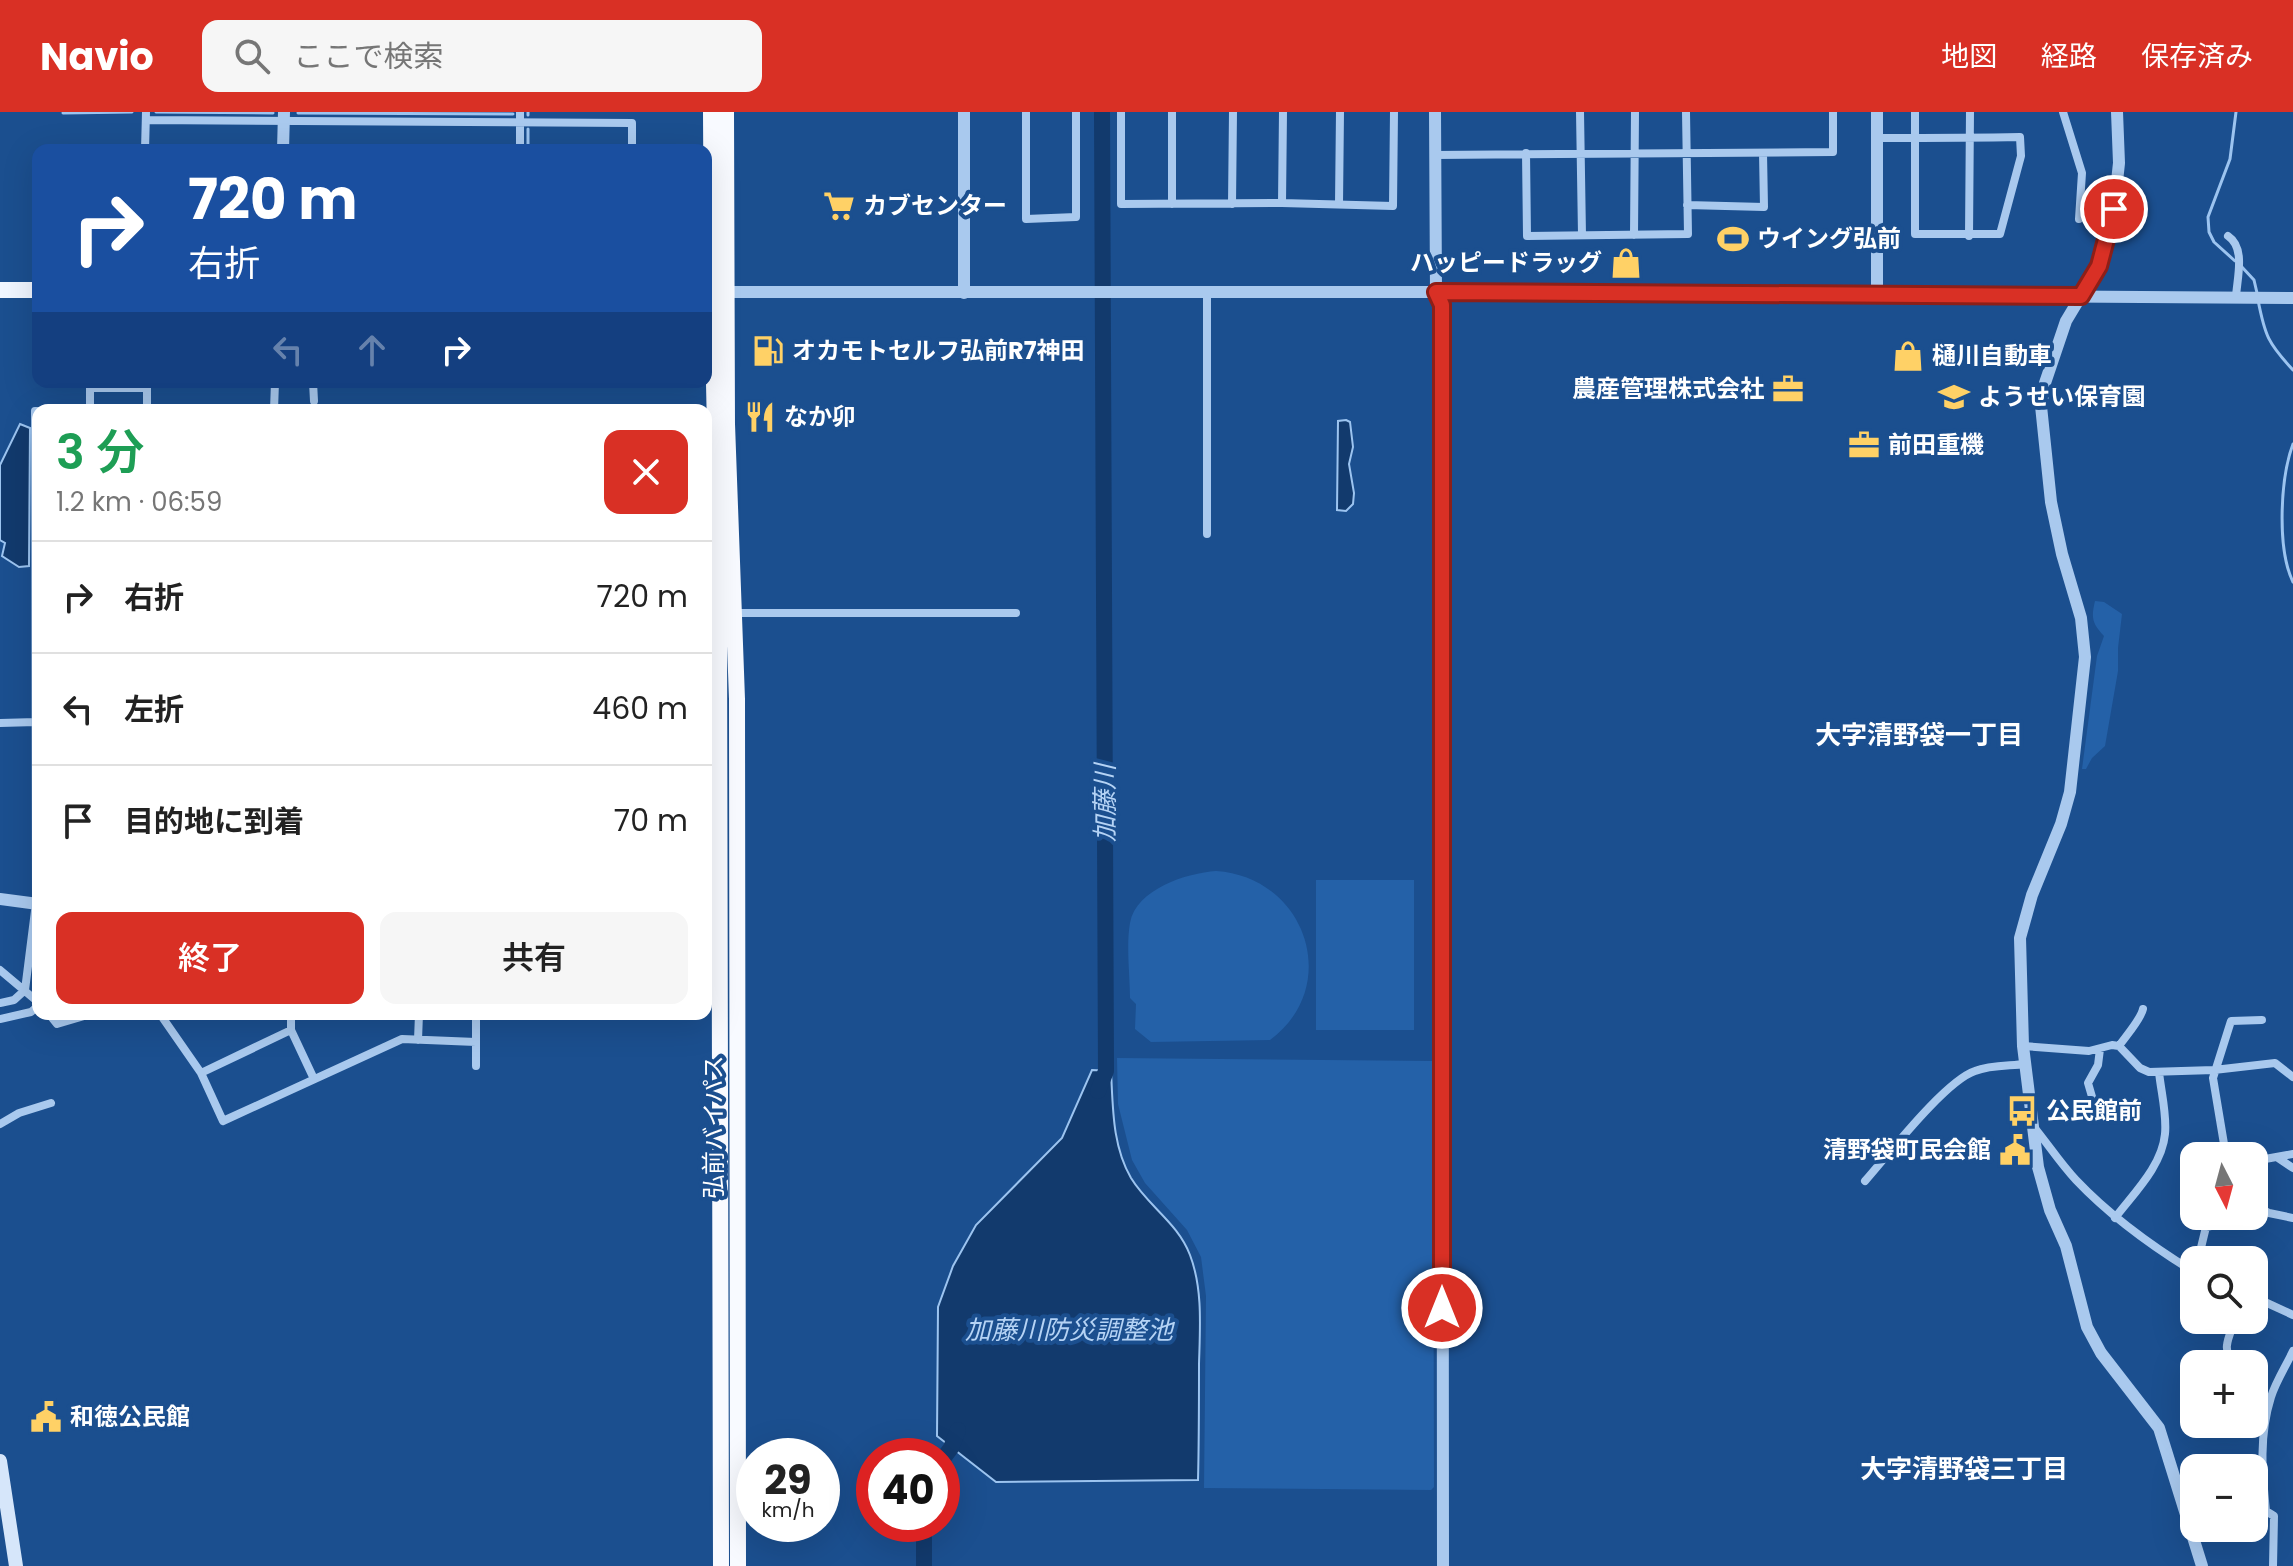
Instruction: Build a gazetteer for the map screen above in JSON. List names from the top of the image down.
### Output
{
  "streets": {
    "highway": ["弘前バイパス"]
  },
  "districts": ["大字清野袋一丁目", "大字清野袋三丁目"],
  "water": ["加藤川", "加藤川防災調整池"],
  "places": {
    "supermarket": ["カブセンター"],
    "sports": ["ウイング弘前"],
    "shop": ["ハッピードラッグ", "樋川自動車"],
    "fuel station": ["オカモトセルフ弘前R7神田"],
    "office": ["農産管理株式会社", "前田重機"],
    "school or university": ["ようせい保育園"],
    "restaurant": ["なか卯"],
    "bus stop": ["公民館前"],
    "public building": ["清野袋町民会館", "和徳公民館"]
  },
  "north": "bottom",
  "page": {
    "header": "Navio",
    "search": "ここで検索",
    "nav": ["地図", "経路", "保存済み"],
    "turn": ["720 m", "右折"],
    "heading": ["3 分", "1.2 km · 06:59"],
    "list": [
      {
        "name": "右折",
        "value": "720 m"
      },
      {
        "name": "左折",
        "value": "460 m"
      },
      {
        "name": "目的地に到着",
        "value": "70 m"
      }
    ],
    "buttons": ["終了", "共有"],
    "map_buttons": ["+", "−"],
    "speed": "29 km/h",
    "limit": "40"
  }
}
